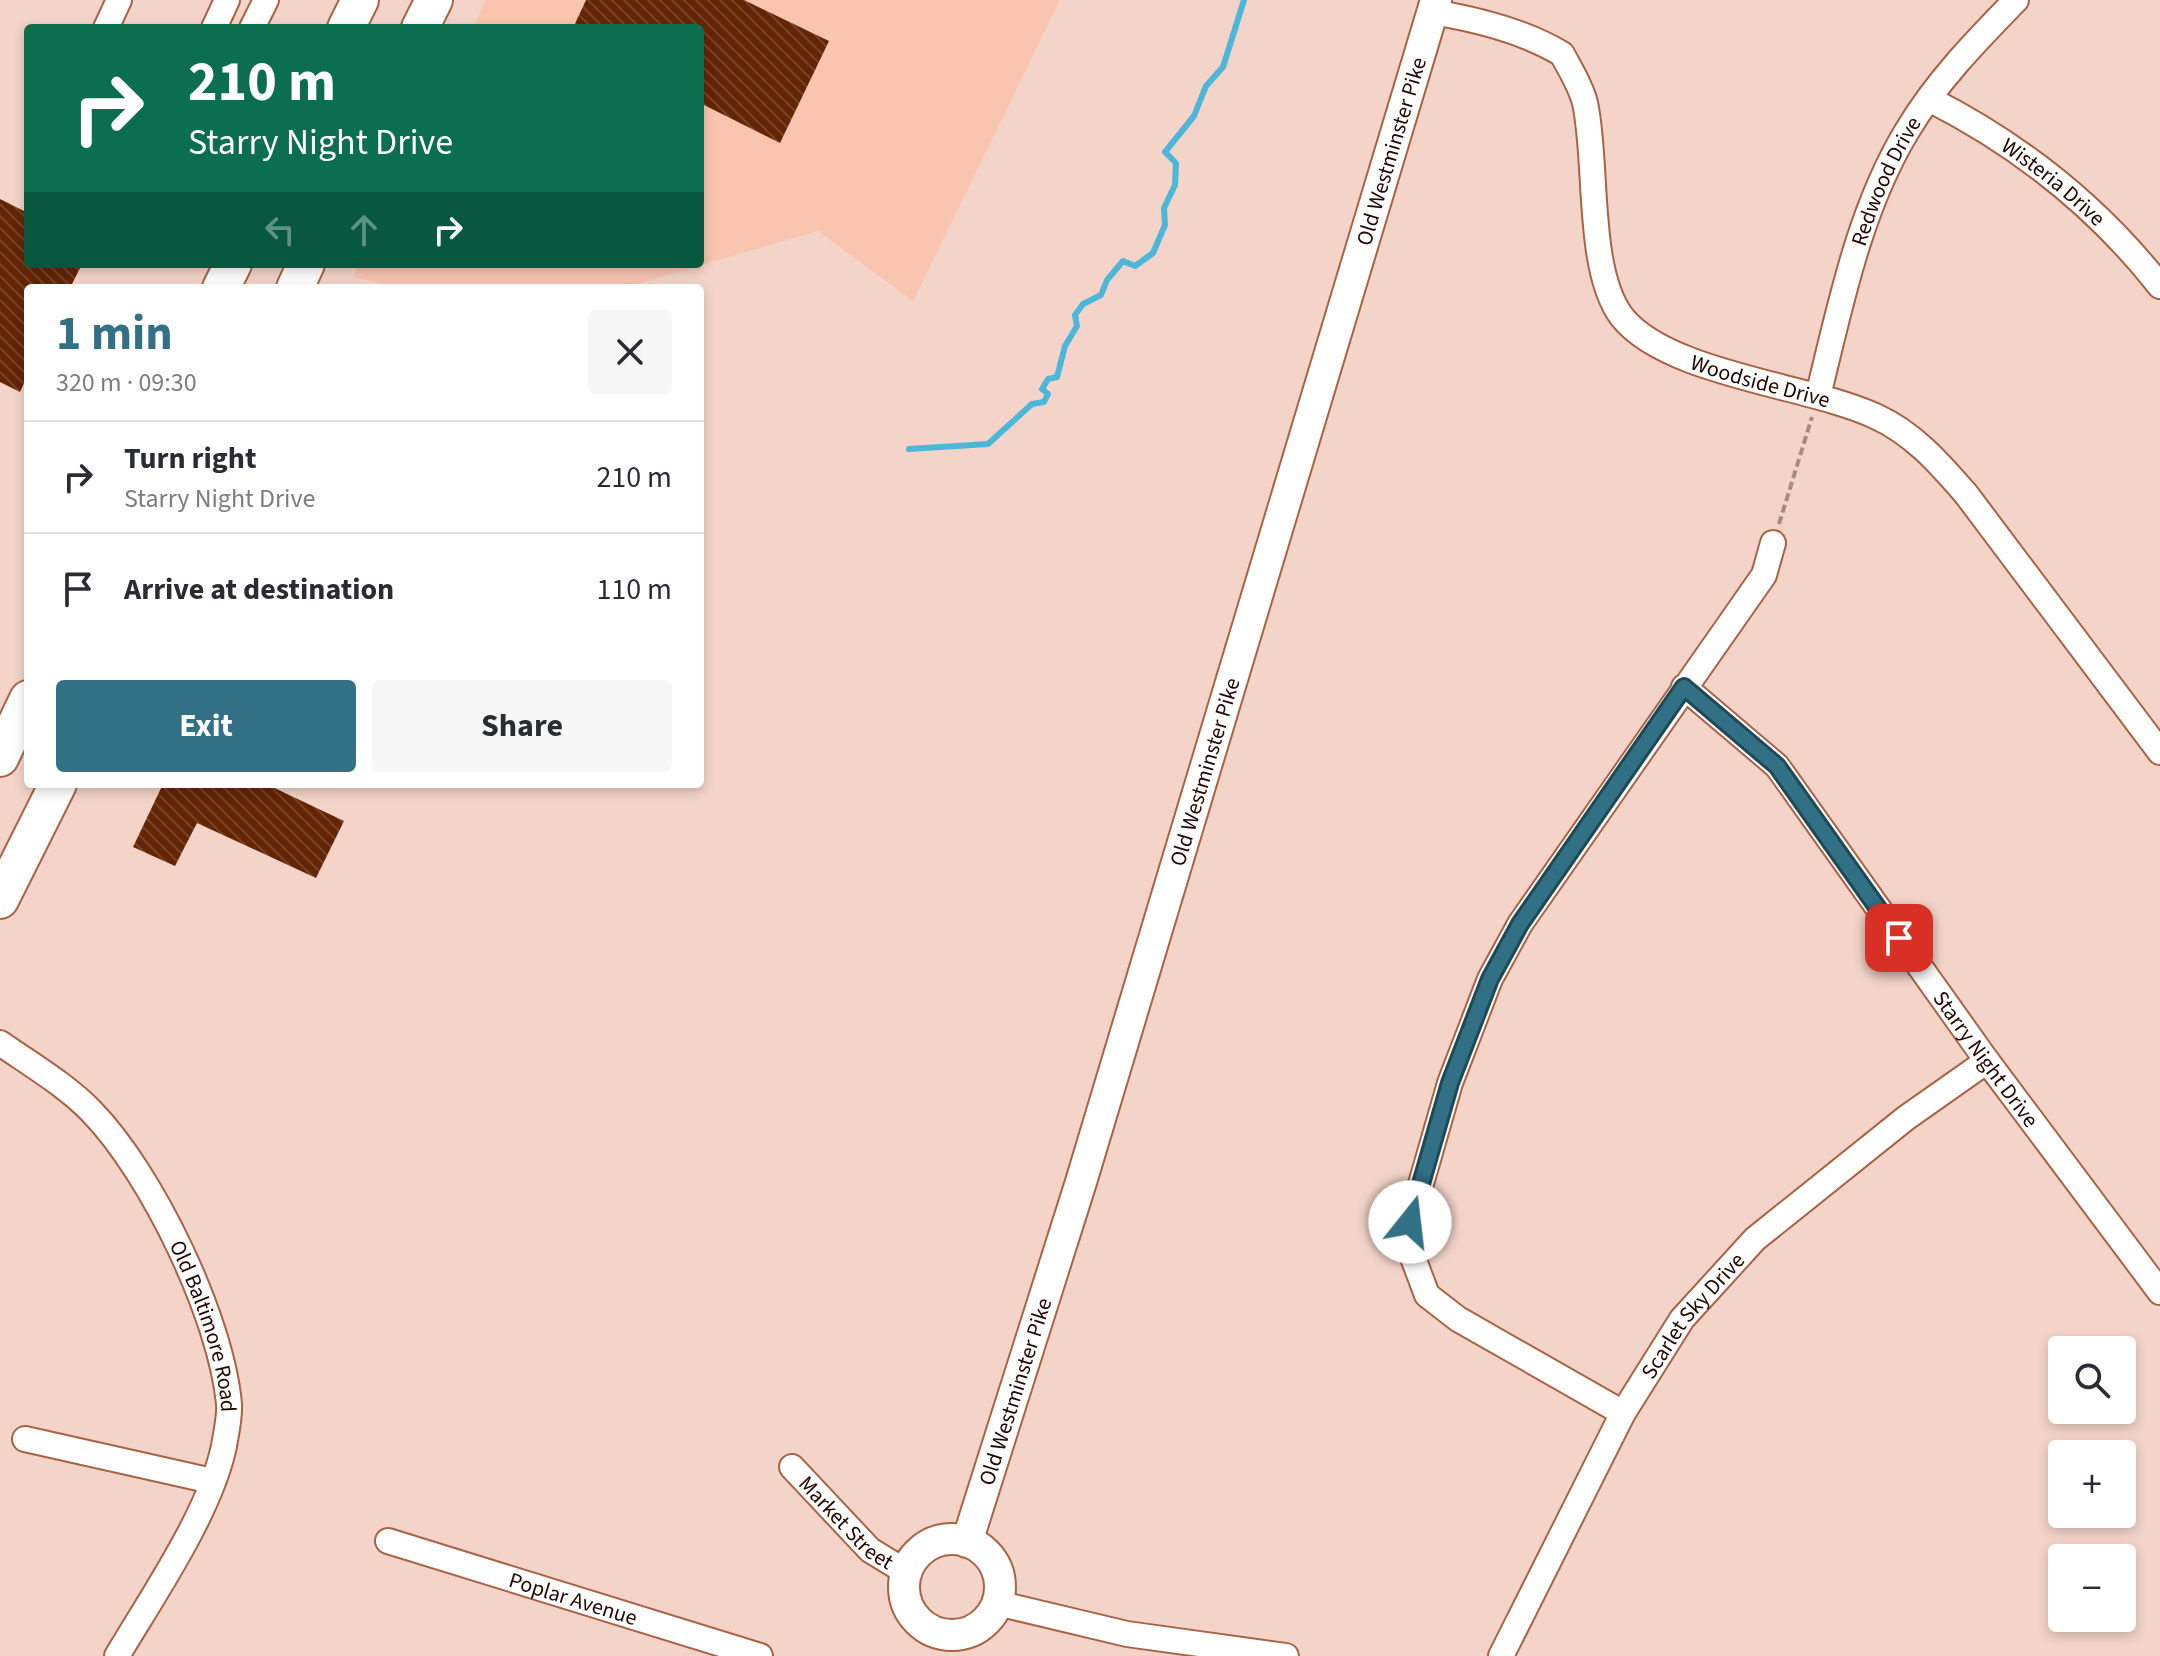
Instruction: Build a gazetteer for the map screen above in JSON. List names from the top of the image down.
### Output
{
  "streets": {
    "main road": ["Old Westminster Pike"],
    "street": [
      "Wisteria Drive",
      "Redwood Drive",
      "Woodside Drive",
      "Starry Night Drive",
      "Scarlet Sky Drive",
      "Old Baltimore Road",
      "Market Street",
      "Poplar Avenue"
    ]
  },
  "crossings": [
    ["Old Westminster Pike", "Woodside Drive"],
    ["Old Westminster Pike", "Market Street"],
    ["Wisteria Drive", "Redwood Drive"],
    ["Redwood Drive", "Woodside Drive"],
    ["Starry Night Drive", "Scarlet Sky Drive"]
  ],
  "page": {
    "turn": ["210 m", "Starry Night Drive"],
    "heading": ["1 min", "320 m · 09:30"],
    "list": [
      {
        "name": "Turn right",
        "note": "Starry Night Drive",
        "value": "210 m"
      },
      {
        "name": "Arrive at destination",
        "value": "110 m"
      }
    ],
    "buttons": ["Exit", "Share"],
    "map_buttons": ["+", "−"]
  }
}
